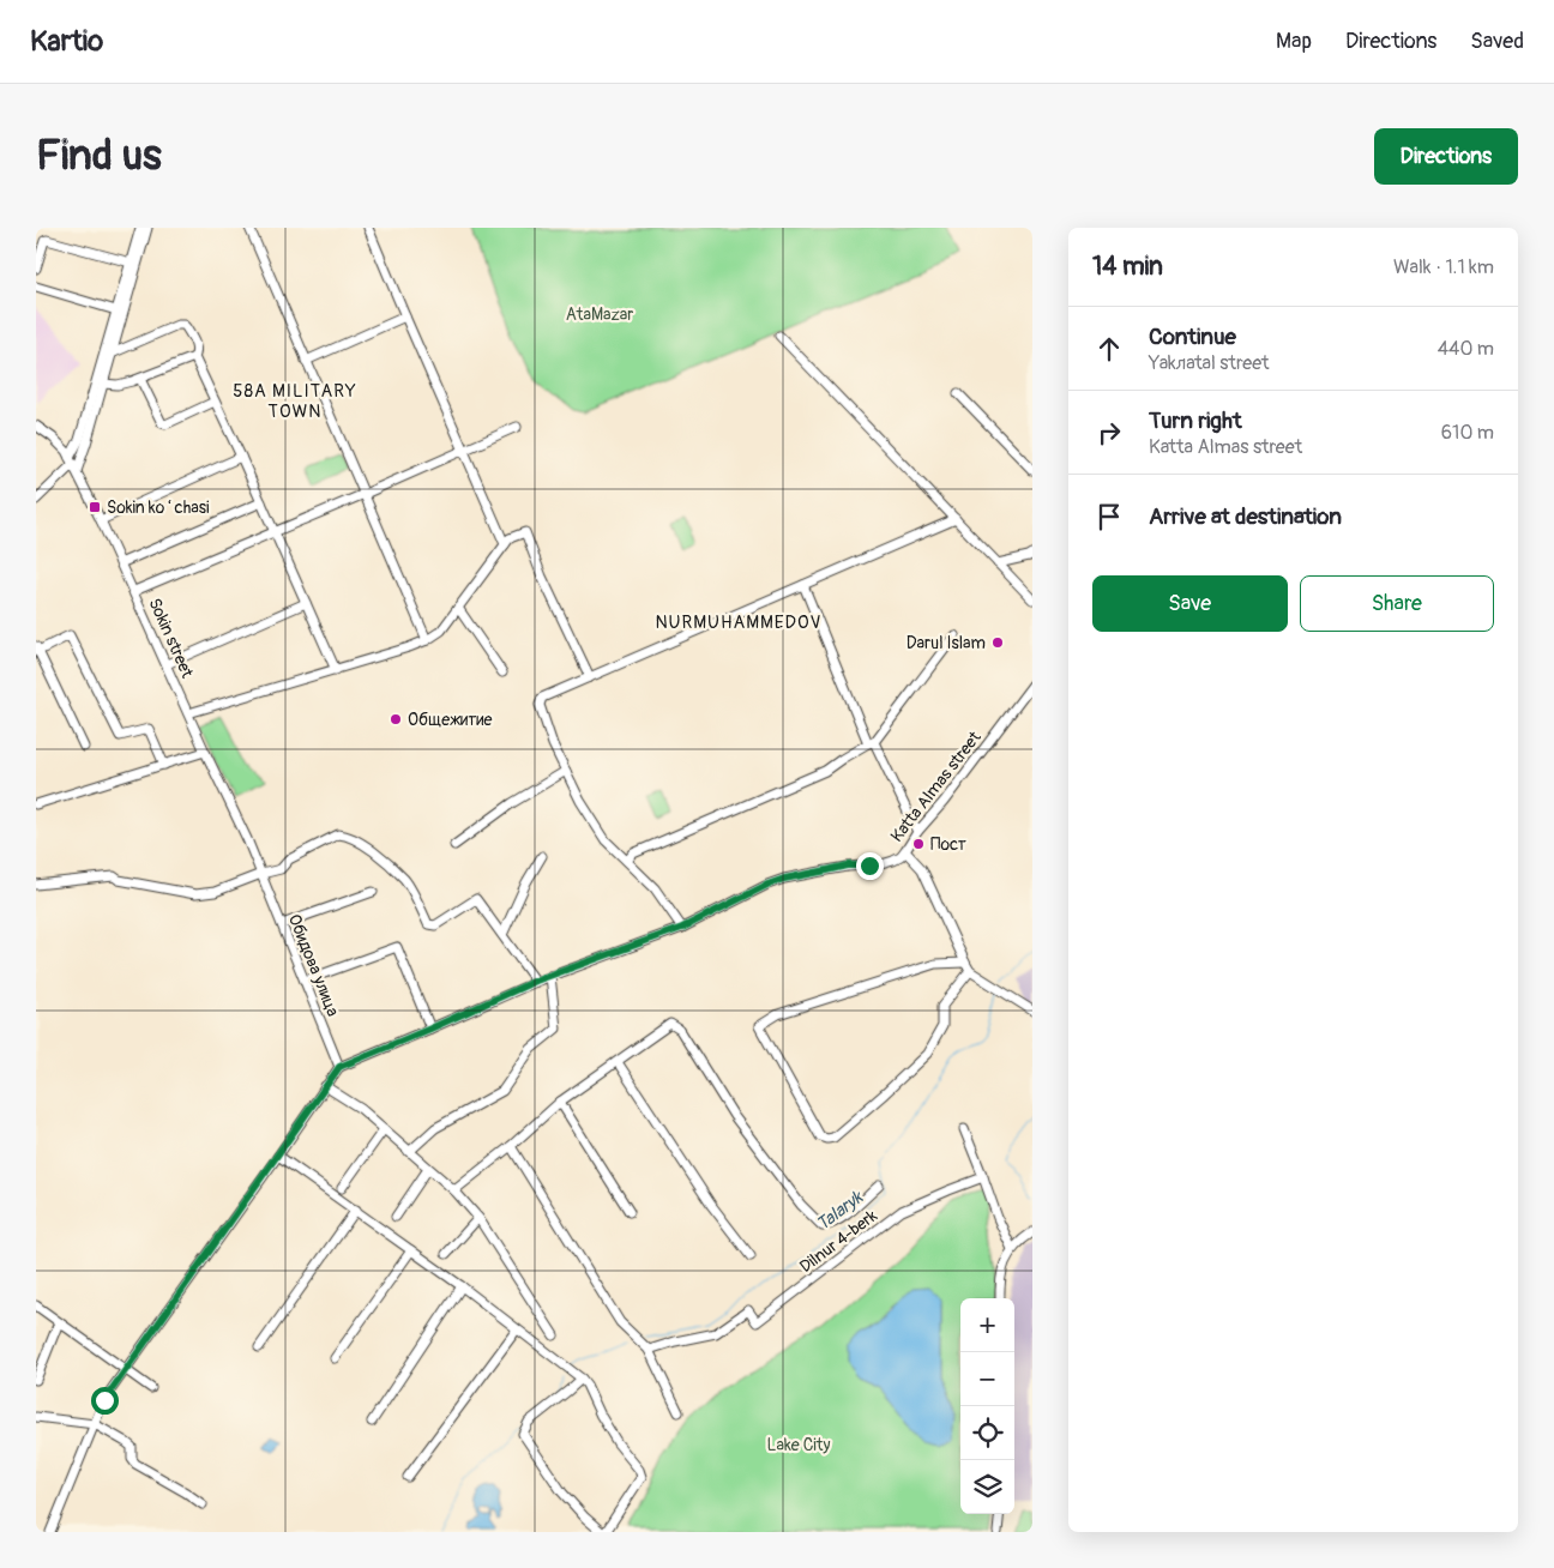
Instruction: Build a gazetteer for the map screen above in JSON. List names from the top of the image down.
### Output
{
  "streets": {
    "street": [
      "Sokin street",
      "Katta Almas street",
      "Обидова улица",
      "Dilnur 4-berk"
    ]
  },
  "crossings": [
    ["Sokin street", "Обидова улица"],
    ["Katta Almas street", "Обидова улица"]
  ],
  "districts": ["58А MILITARY TOWN", "NURMUHAMMEDOV"],
  "water": ["Talaryk"],
  "parks": ["AtaMazar", "Lake City"],
  "places": {
    "transit": ["Sokin koʻchasi"],
    "other": ["Darul Islam", "Общежитие", "Пост"]
  },
  "page": {
    "header": "Kartio",
    "nav": ["Map", "Directions", "Saved"],
    "buttons": [
      "Directions",
      ["Save", "Share"]
    ],
    "title": "Find us",
    "heading": ["14 min", "Walk · 1.1 km"],
    "list": [
      ["Continue", "Yakлatal street", "440 m"],
      ["Turn right", "Katta Almas street", "610 m"],
      "Arrive at destination"
    ],
    "map_buttons": ["+", "−"]
  }
}
